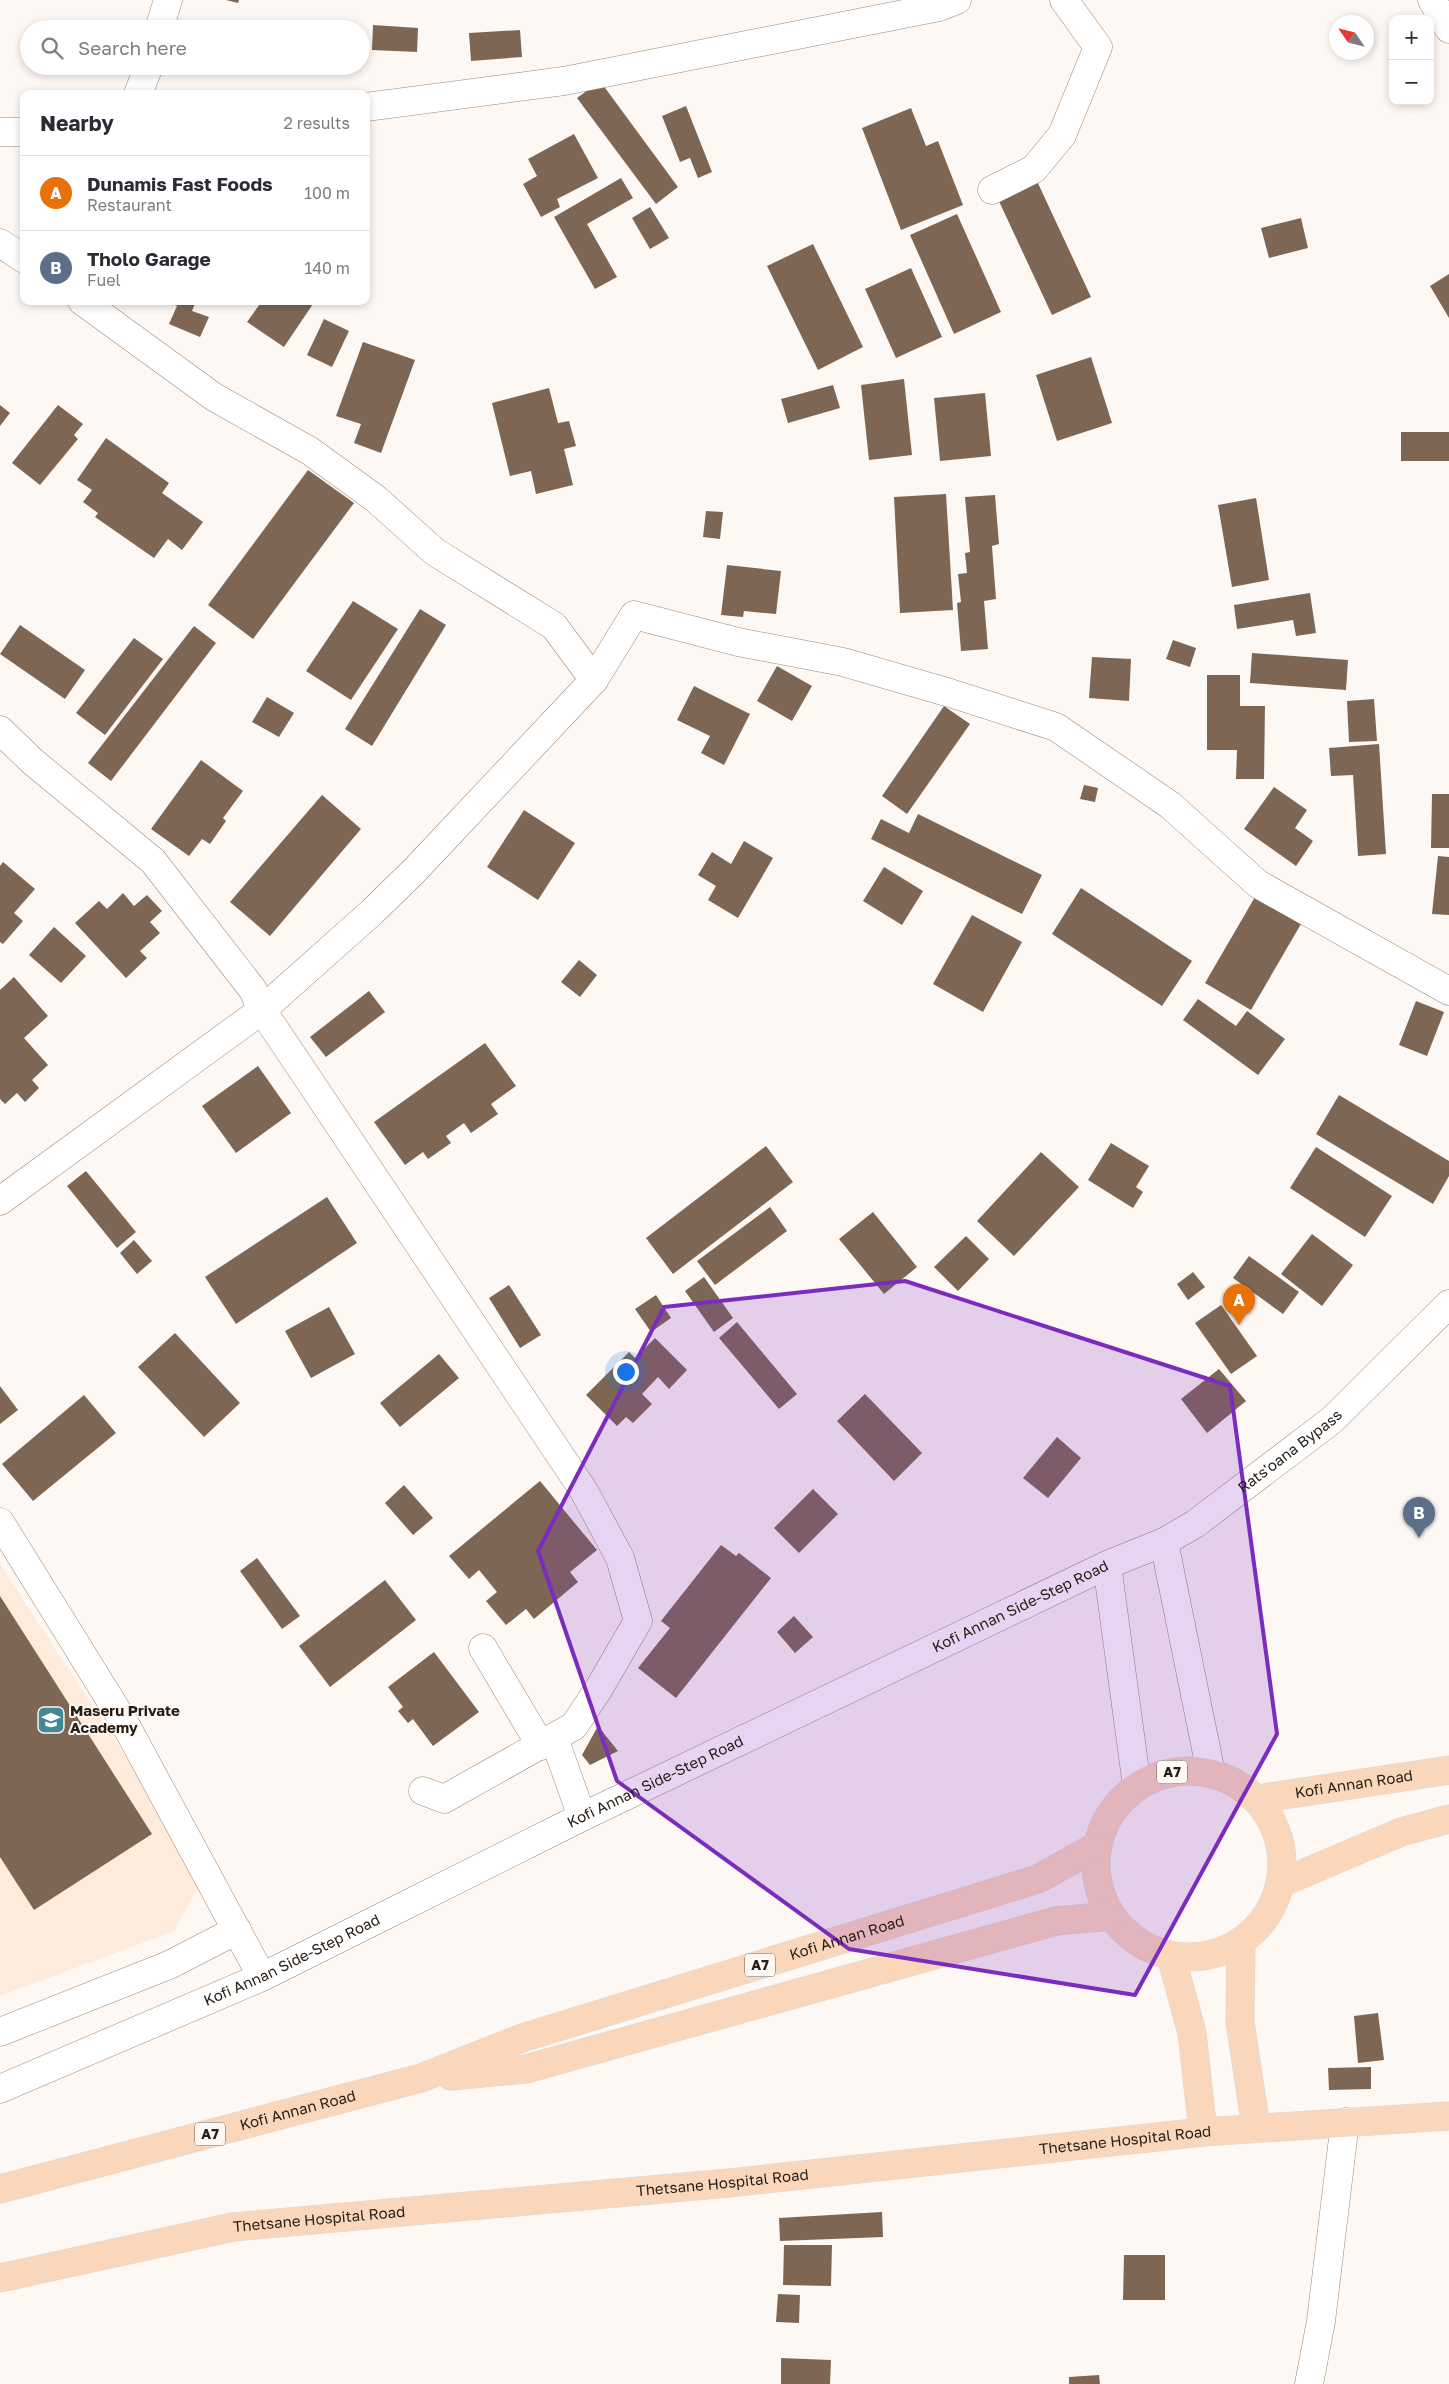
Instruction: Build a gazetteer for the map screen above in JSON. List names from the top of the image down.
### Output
{
  "streets": {
    "main road": ["A7", "Kofi Annan Road", "Thetsane Hospital Road"],
    "street": ["Rats'oana Bypass", "Kofi Annan Side-Step Road"]
  },
  "crossings": [
    ["Rats'oana Bypass", "Kofi Annan Side-Step Road"],
    ["Kofi Annan Side-Step Road", "A7"],
    ["A7", "Kofi Annan Road"]
  ],
  "places": {
    "school or university": ["Maseru Private Academy"]
  },
  "north": "top left",
  "page": {
    "map_buttons": ["+", "−"],
    "search": "Search here",
    "heading": ["Nearby", "2 results"],
    "list": [
      {
        "mark": "A",
        "name": "Dunamis Fast Foods",
        "note": "Restaurant",
        "value": "100 m"
      },
      {
        "mark": "B",
        "name": "Tholo Garage",
        "note": "Fuel",
        "value": "140 m"
      }
    ],
    "pins": ["A", "B"]
  }
}
